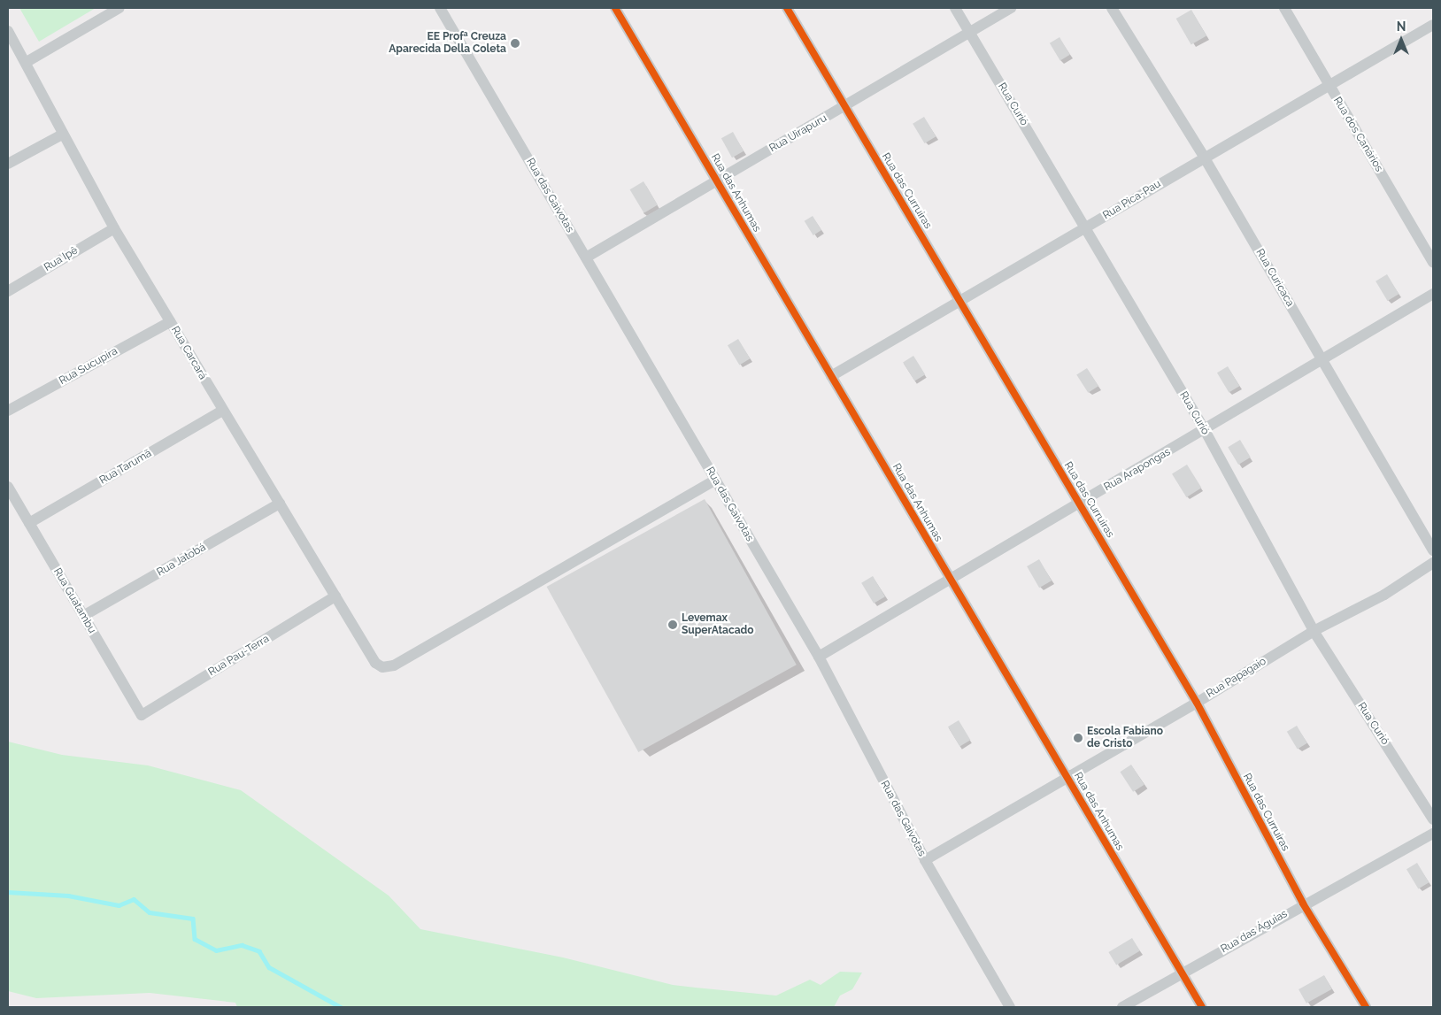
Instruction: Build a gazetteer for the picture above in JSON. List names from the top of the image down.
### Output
{
  "streets": {
    "street": [
      "Rua Curió",
      "Rua Uirapuru",
      "Rua dos Canários",
      "Rua das Curruiras",
      "Rua das Anhumas",
      "Rua das Gaivotas",
      "Rua Pica-Pau",
      "Rua Ipê",
      "Rua Curicaca",
      "Rua Carcará",
      "Rua Sucupira",
      "Rua Tarumã",
      "Rua Arapongas",
      "Rua Jatobá",
      "Rua Guatambu",
      "Rua Pau-Terra",
      "Rua Papagaio",
      "Rua das Águias"
    ]
  },
  "crossings": [
    ["Rua Curió", "Rua Uirapuru"],
    ["Rua Curió", "Rua Pica-Pau"],
    ["Rua Curió", "Rua Arapongas"],
    ["Rua Curió", "Rua Papagaio"],
    ["Rua Uirapuru", "Rua das Curruiras"],
    ["Rua Uirapuru", "Rua das Anhumas"],
    ["Rua Uirapuru", "Rua das Gaivotas"],
    ["Rua dos Canários", "Rua Pica-Pau"],
    ["Rua das Curruiras", "Rua Pica-Pau"],
    ["Rua das Curruiras", "Rua Arapongas"],
    ["Rua das Curruiras", "Rua Papagaio"],
    ["Rua das Curruiras", "Rua das Águias"],
    ["Rua das Anhumas", "Rua Pica-Pau"],
    ["Rua das Anhumas", "Rua Arapongas"],
    ["Rua das Anhumas", "Rua Papagaio"],
    ["Rua das Anhumas", "Rua das Águias"],
    ["Rua das Gaivotas", "Rua Carcará"],
    ["Rua das Gaivotas", "Rua Arapongas"],
    ["Rua das Gaivotas", "Rua Papagaio"],
    ["Rua Pica-Pau", "Rua Curicaca"],
    ["Rua Ipê", "Rua Carcará"],
    ["Rua Curicaca", "Rua Arapongas"],
    ["Rua Carcará", "Rua Sucupira"],
    ["Rua Carcará", "Rua Tarumã"],
    ["Rua Carcará", "Rua Jatobá"],
    ["Rua Carcará", "Rua Pau-Terra"],
    ["Rua Tarumã", "Rua Guatambu"],
    ["Rua Jatobá", "Rua Guatambu"],
    ["Rua Guatambu", "Rua Pau-Terra"]
  ],
  "places": ["EE Profª Creuza Aparecida Della Coleta", "Levemax SuperAtacado", "Escola Fabiano de Cristo"],
  "north": "top"
}
